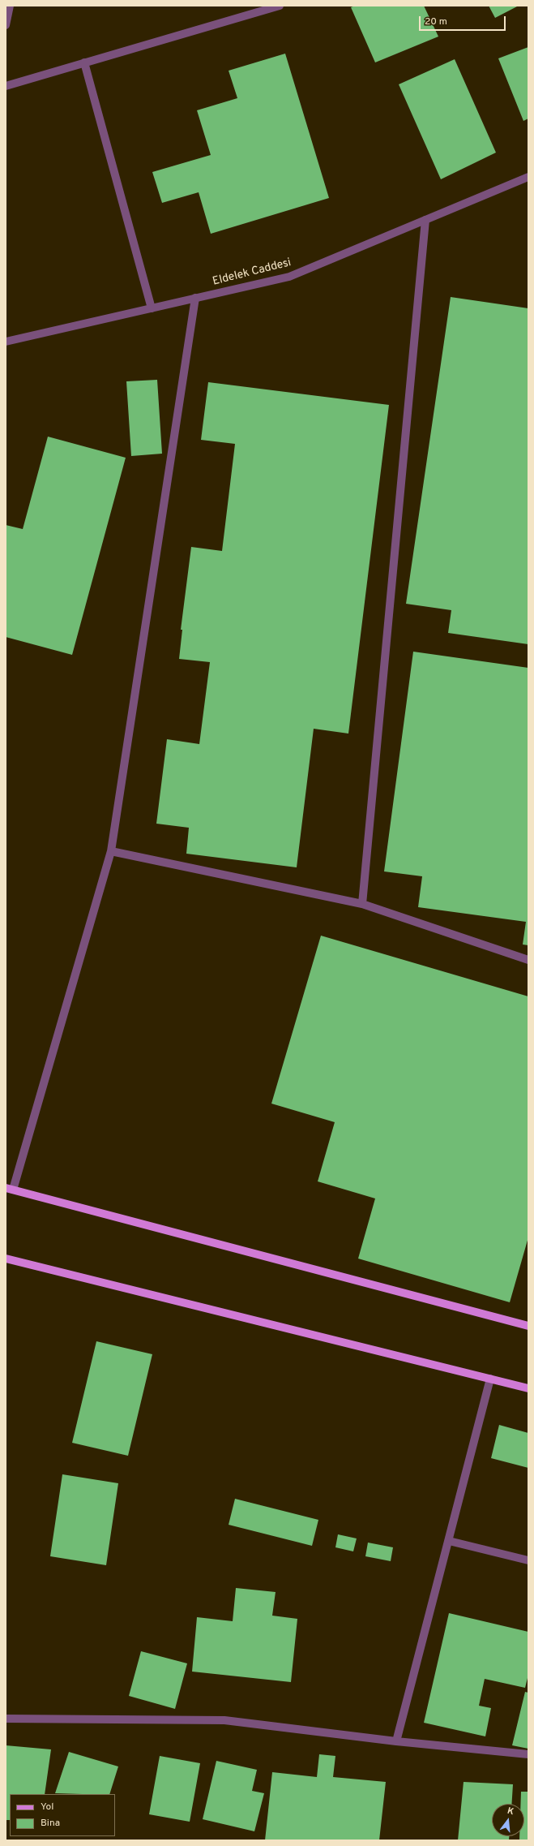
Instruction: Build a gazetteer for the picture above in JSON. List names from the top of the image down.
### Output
{
  "streets": {
    "street": ["Eldelek Caddesi"]
  },
  "legend": ["Yol", "Bina"],
  "scale_bar": "20 m",
  "north": "top"
}
